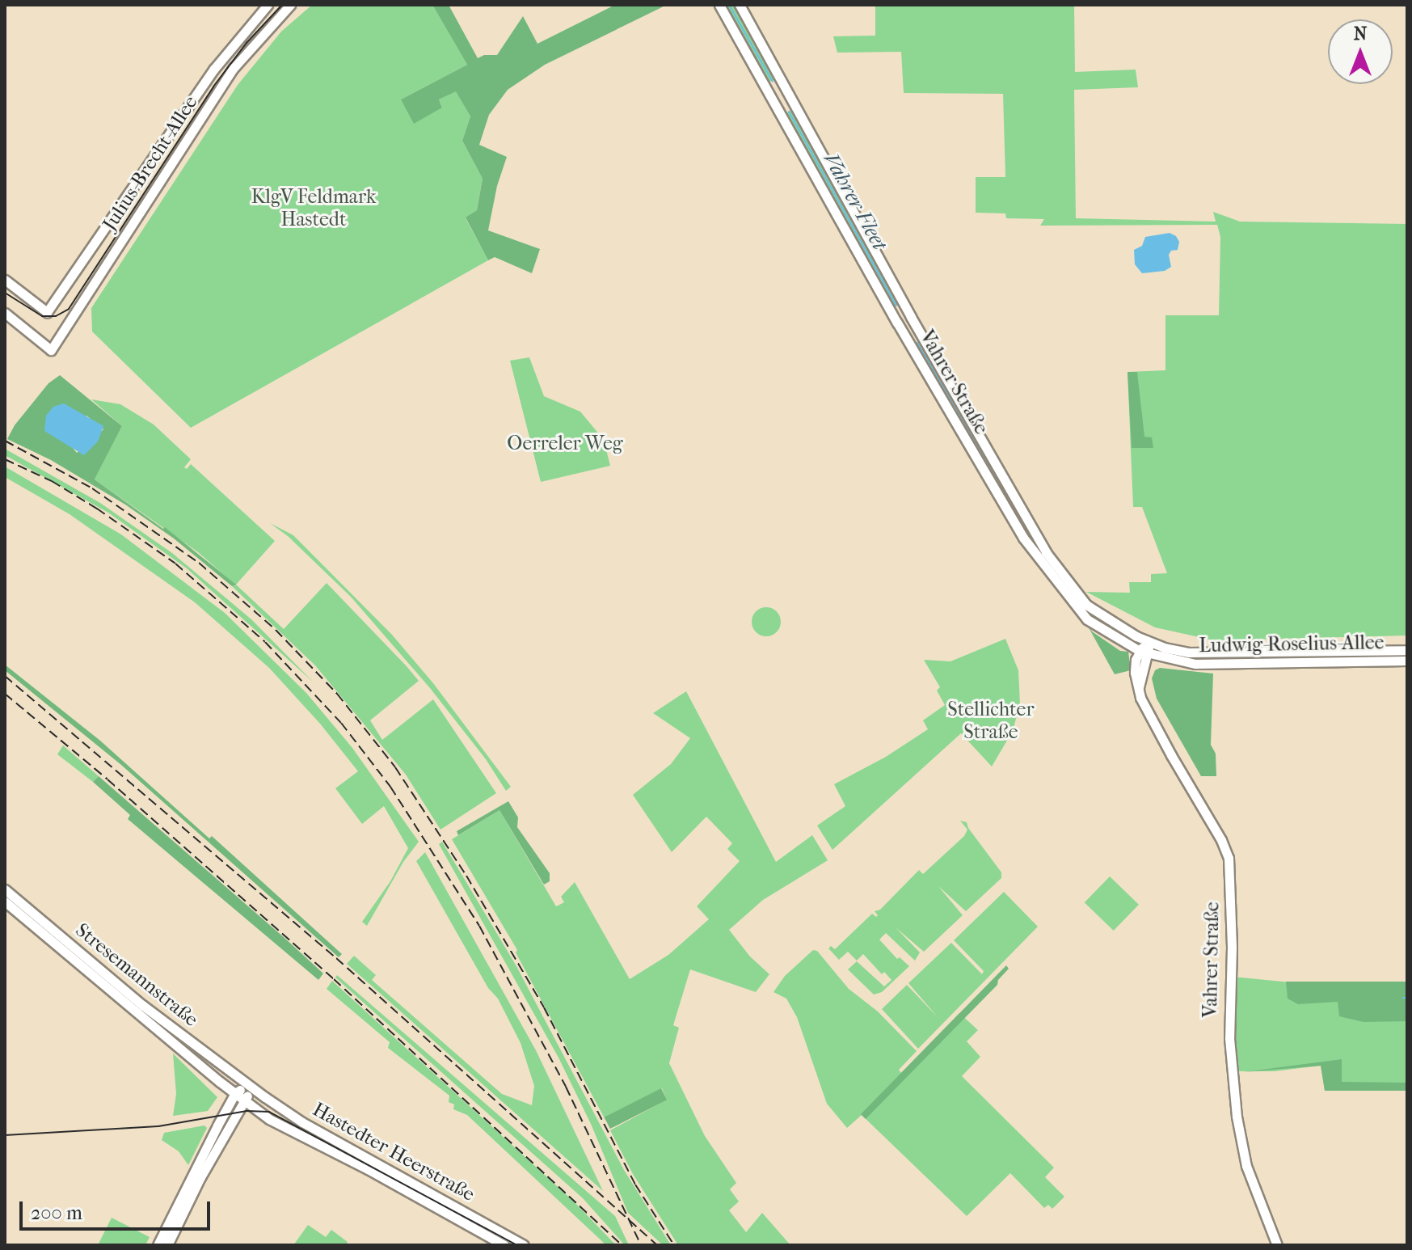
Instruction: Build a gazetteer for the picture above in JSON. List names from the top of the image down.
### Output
{
  "streets": {
    "main road": [
      "Julius-Brecht-Allee",
      "Vahrer Straße",
      "Ludwig-Roselius-Allee",
      "Stresemannstraße",
      "Hastedter Heerstraße"
    ]
  },
  "crossings": [
    ["Vahrer Straße", "Ludwig-Roselius-Allee"],
    ["Stresemannstraße", "Hastedter Heerstraße"]
  ],
  "water": ["Vahrer Fleet"],
  "parks": ["KlgV Feldmark Hastedt", "Oerreler Weg", "Stellichter Straße"],
  "scale_bar": "200 m",
  "north": "top"
}
